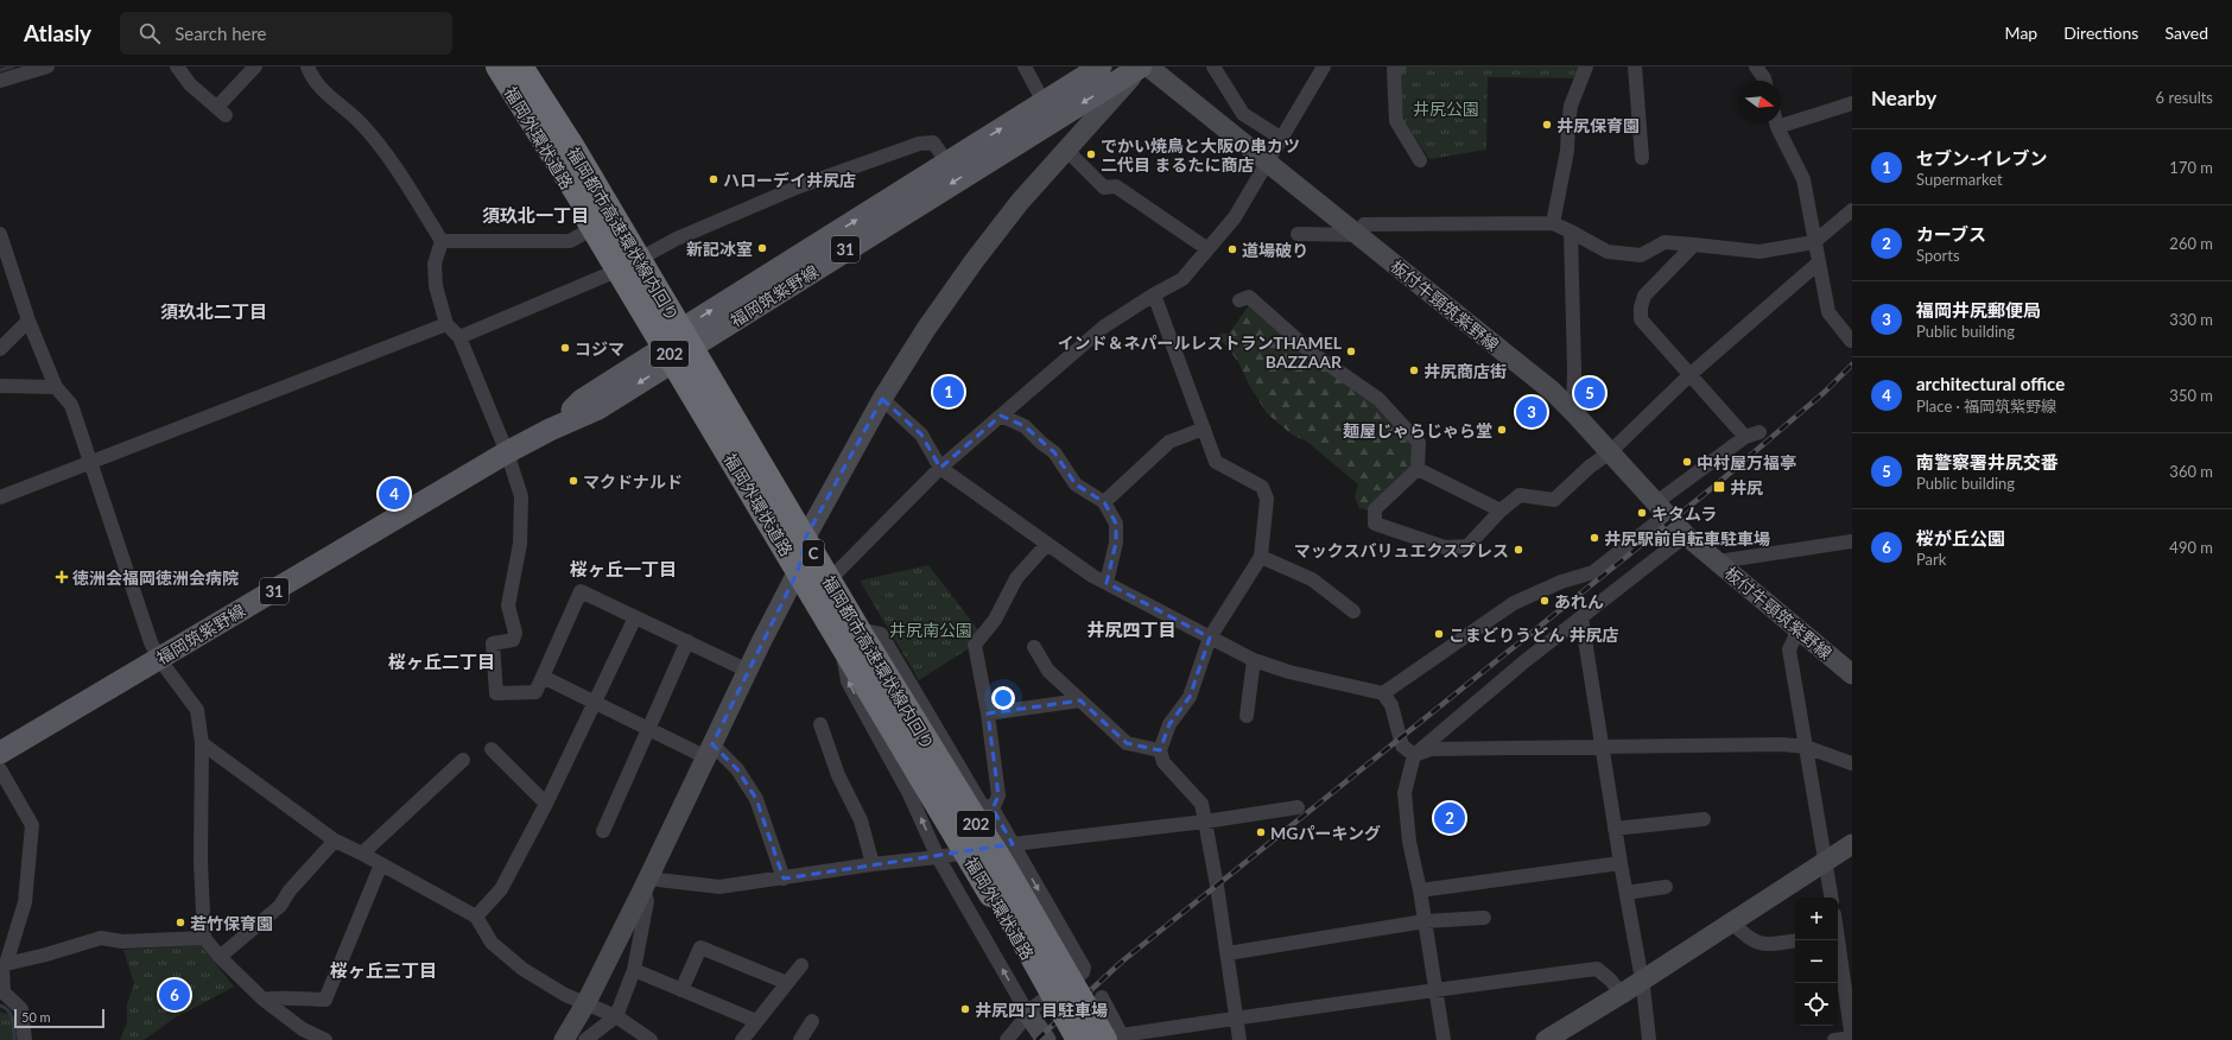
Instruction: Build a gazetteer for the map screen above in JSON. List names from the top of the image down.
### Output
{
  "streets": {
    "highway": [
      "福岡外環状道路",
      "福岡都市高速環状線内回り",
      "202",
      "C"
    ],
    "main road": ["31", "福岡筑紫野線"],
    "street": ["板付牛頸筑紫野線"]
  },
  "crossings": [
    ["福岡外環状道路", "福岡都市高速環状線内回り"],
    ["福岡外環状道路", "福岡筑紫野線"],
    ["福岡外環状道路", "C"]
  ],
  "districts": [
    "須玖北一丁目",
    "須玖北二丁目",
    "桜ヶ丘一丁目",
    "井尻四丁目",
    "桜ヶ丘二丁目",
    "桜ヶ丘三丁目"
  ],
  "parks": ["井尻公園", "井尻南公園"],
  "places": {
    "other": [
      "井尻保育園",
      "でかい焼鳥と大阪の串カツ 二代目 まるたに商店",
      "ハローデイ井尻店",
      "新記冰室",
      "道場破り",
      "コジマ",
      "インド＆ネパールレストランTHAMEL BAZZAAR",
      "井尻商店街",
      "麺屋じゃらじゃら堂",
      "中村屋万福亭",
      "マクドナルド",
      "キタムラ",
      "井尻駅前自転車駐車場",
      "マックスバリュエクスプレス",
      "あれん",
      "こまどりうどん 井尻店",
      "MGパーキング",
      "若竹保育園",
      "井尻四丁目駐車場"
    ],
    "transit": ["井尻"],
    "health": ["徳洲会福岡徳洲会病院"]
  },
  "scale_bar": "50 m",
  "north": "right",
  "page": {
    "header": "Atlasly",
    "search": "Search here",
    "nav": ["Map", "Directions", "Saved"],
    "heading": ["Nearby", "6 results"],
    "list": [
      {
        "mark": "1",
        "name": "セブン-イレブン",
        "note": "Supermarket",
        "value": "170 m"
      },
      {
        "mark": "2",
        "name": "カーブス",
        "note": "Sports",
        "value": "260 m"
      },
      {
        "mark": "3",
        "name": "福岡井尻郵便局",
        "note": "Public building",
        "value": "330 m"
      },
      {
        "mark": "4",
        "name": "architectural office",
        "note": "Place · 福岡筑紫野線",
        "value": "350 m"
      },
      {
        "mark": "5",
        "name": "南警察署井尻交番",
        "note": "Public building",
        "value": "360 m"
      },
      {
        "mark": "6",
        "name": "桜が丘公園",
        "note": "Park",
        "value": "490 m"
      }
    ],
    "pins": [
      "1",
      "5",
      "3",
      "4",
      "2",
      "6"
    ],
    "map_buttons": ["+", "−"],
    "scale": "50 m"
  }
}
